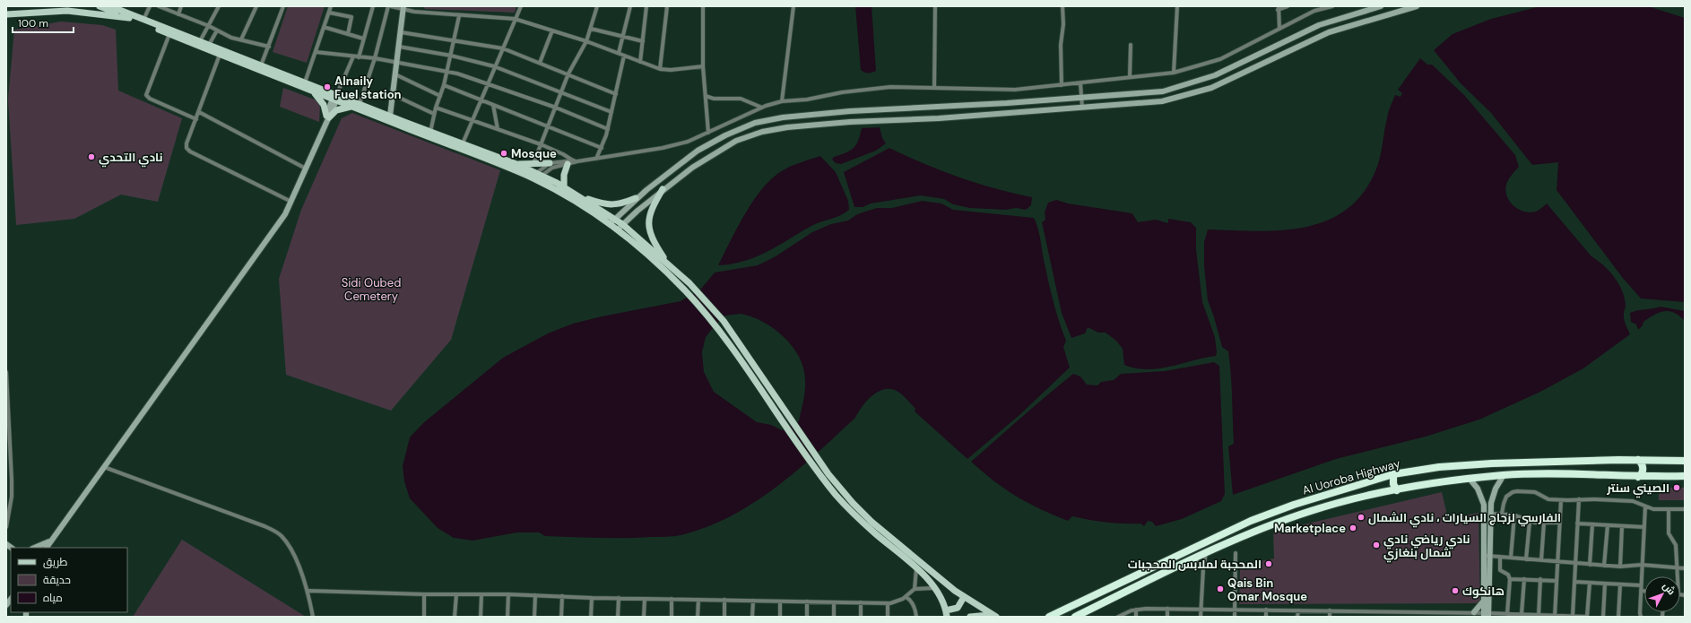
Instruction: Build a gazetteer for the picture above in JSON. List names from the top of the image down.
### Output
{
  "streets": {
    "highway": ["Al Uoroba Highway"]
  },
  "parks": ["Sidi Oubed Cemetery"],
  "places": [
    "Alnaily Fuel station",
    "Mosque",
    "نادي التحدي",
    "الصيني سنتر",
    "الفارسي لزجاج السيارات ، نادي الشمال",
    "Marketplace",
    "نادي رياضي نادي شمال بنغازي",
    "المحجبة لملابس المحجبات",
    "Qais Bin Omar Mosque",
    "هانكوك"
  ],
  "legend": ["طريق", "حديقة", "مياه"],
  "scale_bar": "100 m",
  "north": "top right"
}
